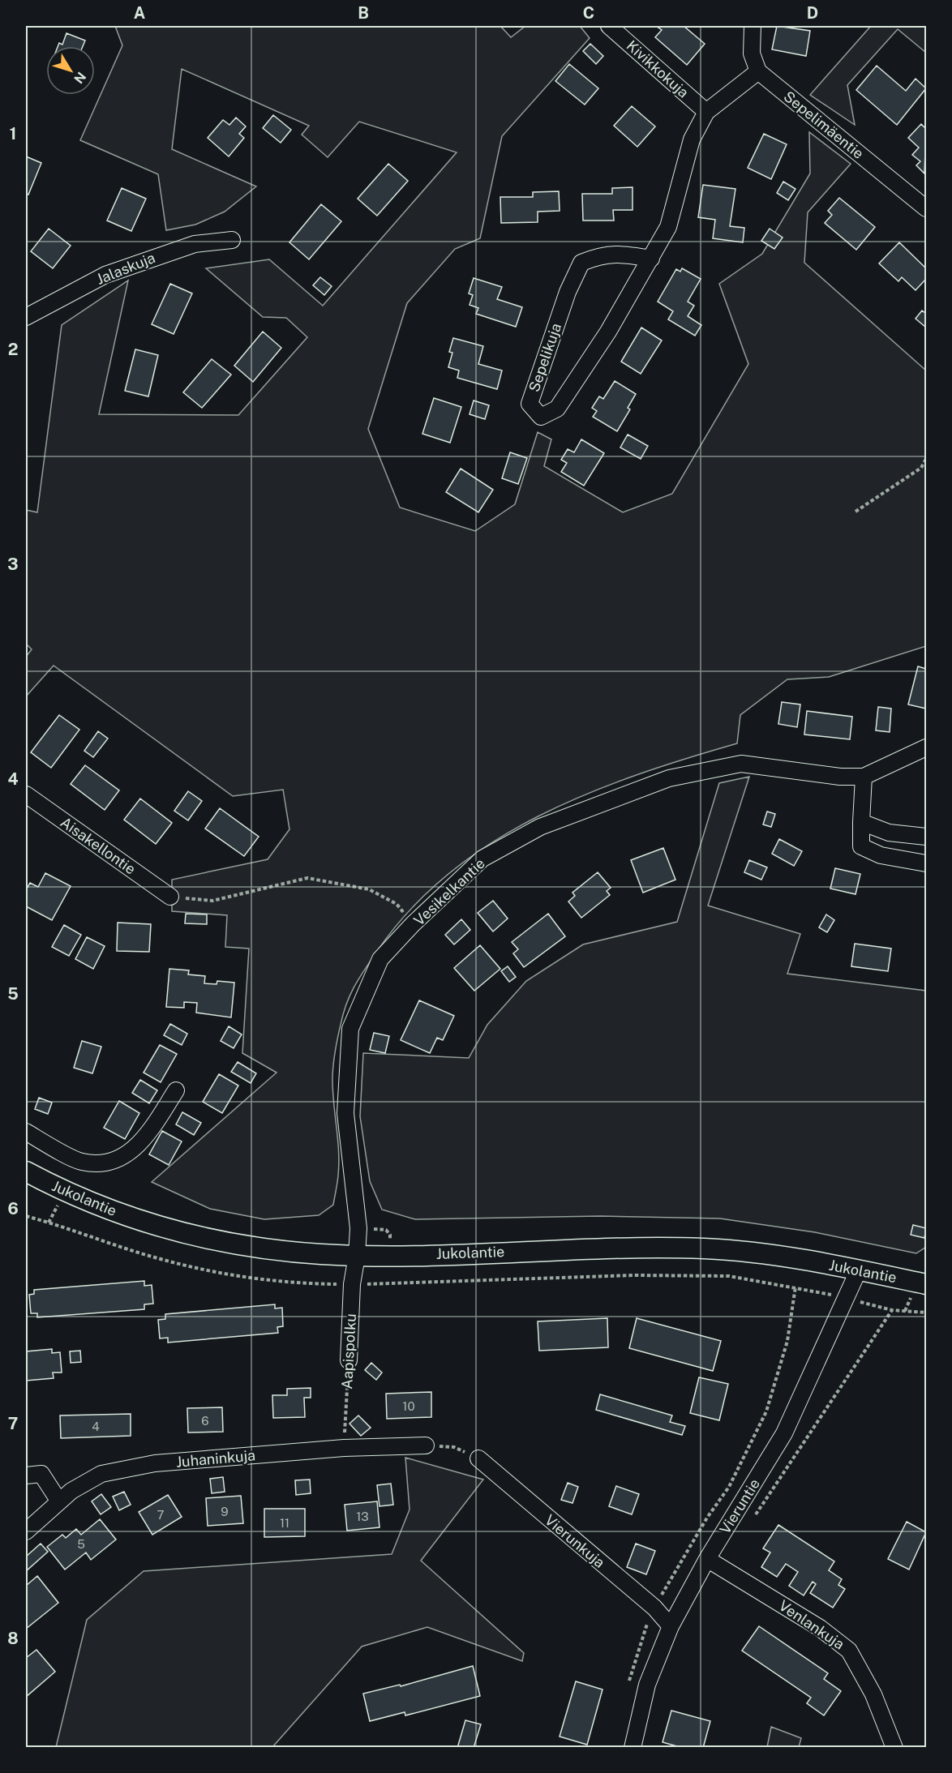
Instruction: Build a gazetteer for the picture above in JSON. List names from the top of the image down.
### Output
{
  "streets": {
    "street": [
      "Kivikkokuja",
      "Sepelimäentie",
      "Jalaskuja",
      "Sepelikuja",
      "Aisakellontie",
      "Vesikelkantie",
      "Jukolantie",
      "Aapispolku",
      "Juhaninkuja",
      "Vieruntie",
      "Vierunkuja",
      "Venlankuja"
    ]
  },
  "crossings": [
    ["Kivikkokuja", "Sepelikuja"],
    ["Sepelimäentie", "Sepelikuja"],
    ["Vesikelkantie", "Jukolantie"],
    ["Vesikelkantie", "Aapispolku"],
    ["Jukolantie", "Aapispolku"],
    ["Jukolantie", "Vieruntie"],
    ["Aapispolku", "Juhaninkuja"],
    ["Vieruntie", "Vierunkuja"],
    ["Vieruntie", "Venlankuja"]
  ],
  "house_numbers": [
    "10",
    "6",
    "4",
    "9",
    "7",
    "13",
    "11",
    "5"
  ],
  "north": "bottom right",
  "grid": {
    "columns": [
      "A",
      "B",
      "C",
      "D"
    ],
    "rows": [
      "1",
      "2",
      "3",
      "4",
      "5",
      "6",
      "7",
      "8"
    ]
  }
}
